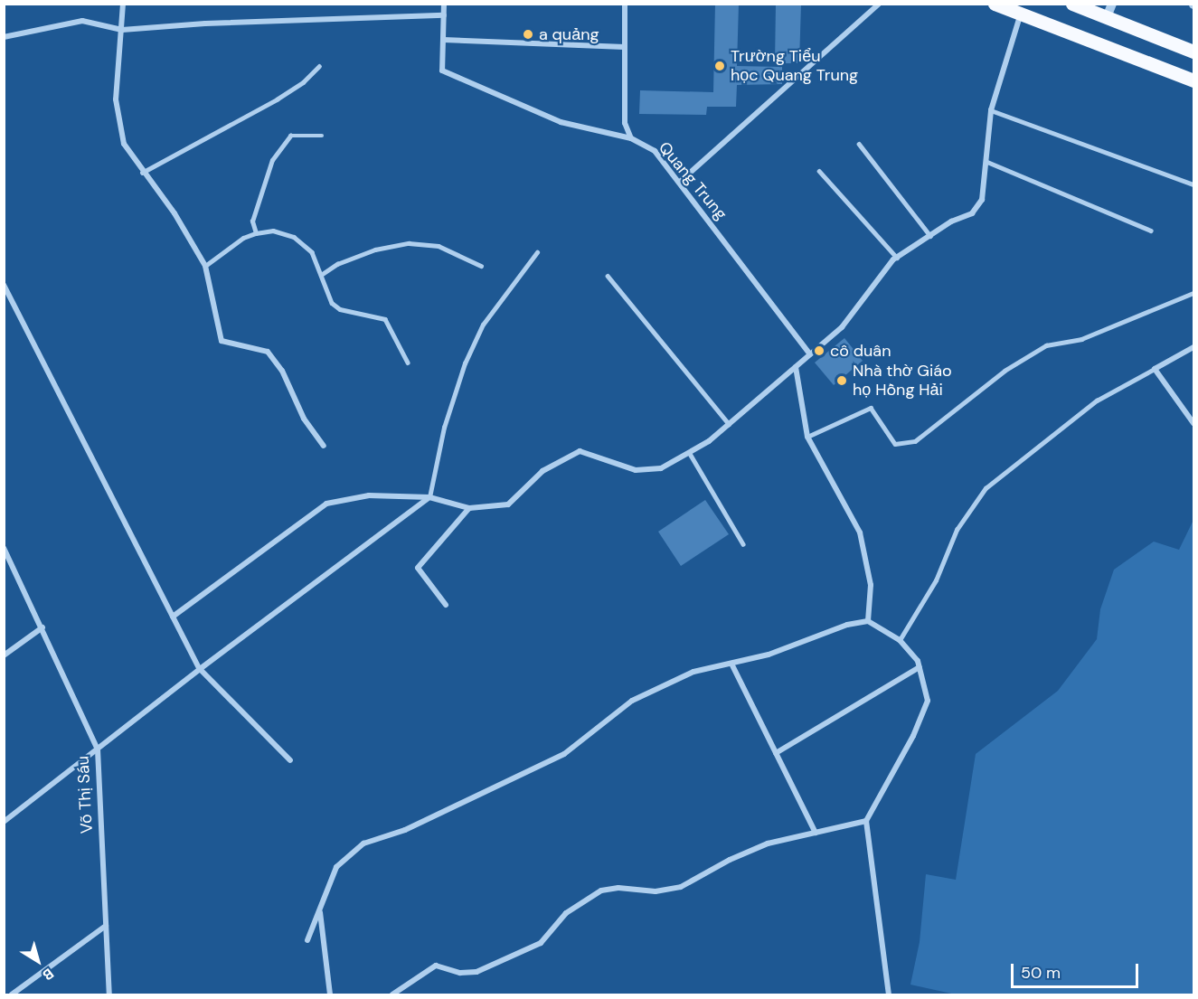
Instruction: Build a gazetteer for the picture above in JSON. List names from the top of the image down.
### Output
{
  "streets": {
    "street": ["Quang Trung", "Võ Thị Sáu"]
  },
  "places": [
    "a quảng",
    "Trường Tiểu học Quang Trung",
    "cô duân",
    "Nhà thờ Giáo họ Hồng Hải"
  ],
  "scale_bar": "50 m",
  "north": "bottom right"
}
